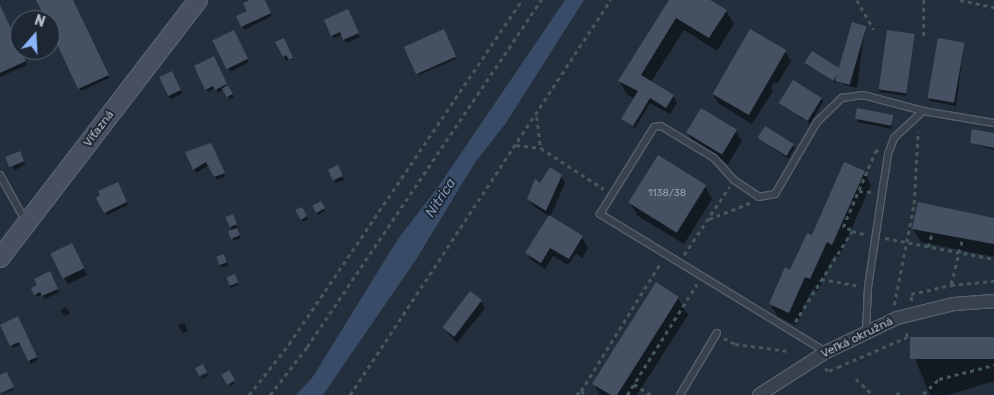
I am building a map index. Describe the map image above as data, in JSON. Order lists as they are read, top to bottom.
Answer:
{
  "streets": {
    "main road": ["Víťazná"],
    "street": ["Veľká okružná"]
  },
  "water": ["Nitrica"],
  "house_numbers": ["1138/38"],
  "north": "top"
}
